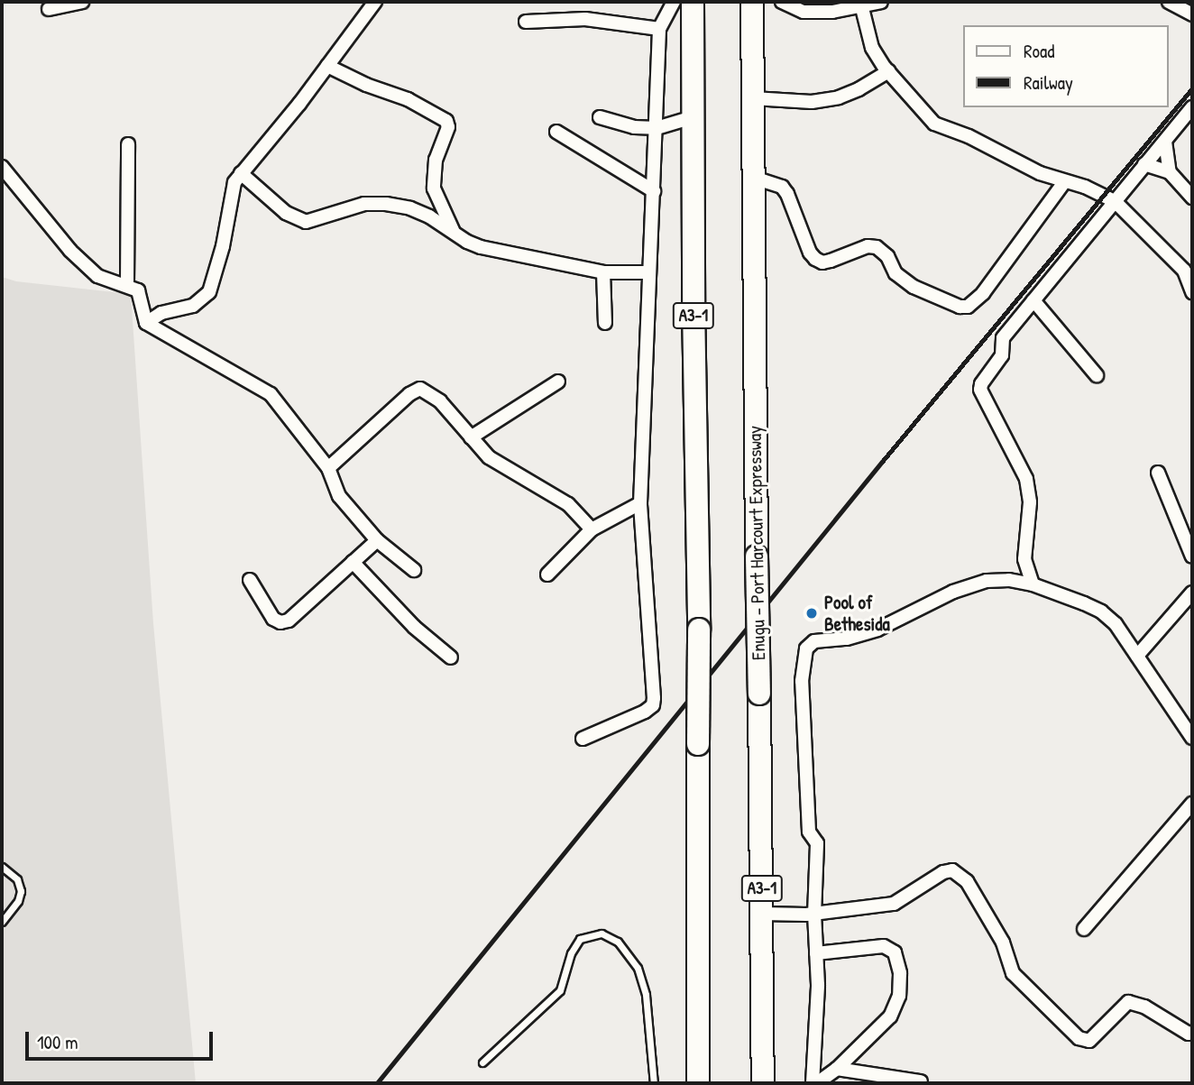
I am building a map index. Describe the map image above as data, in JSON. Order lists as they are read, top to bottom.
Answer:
{
  "streets": {
    "highway": ["A3-1", "Enugu - Port Harcourt Expressway"]
  },
  "places": ["Pool of Bethesida"],
  "legend": ["Road", "Railway"],
  "scale_bar": "100 m"
}
